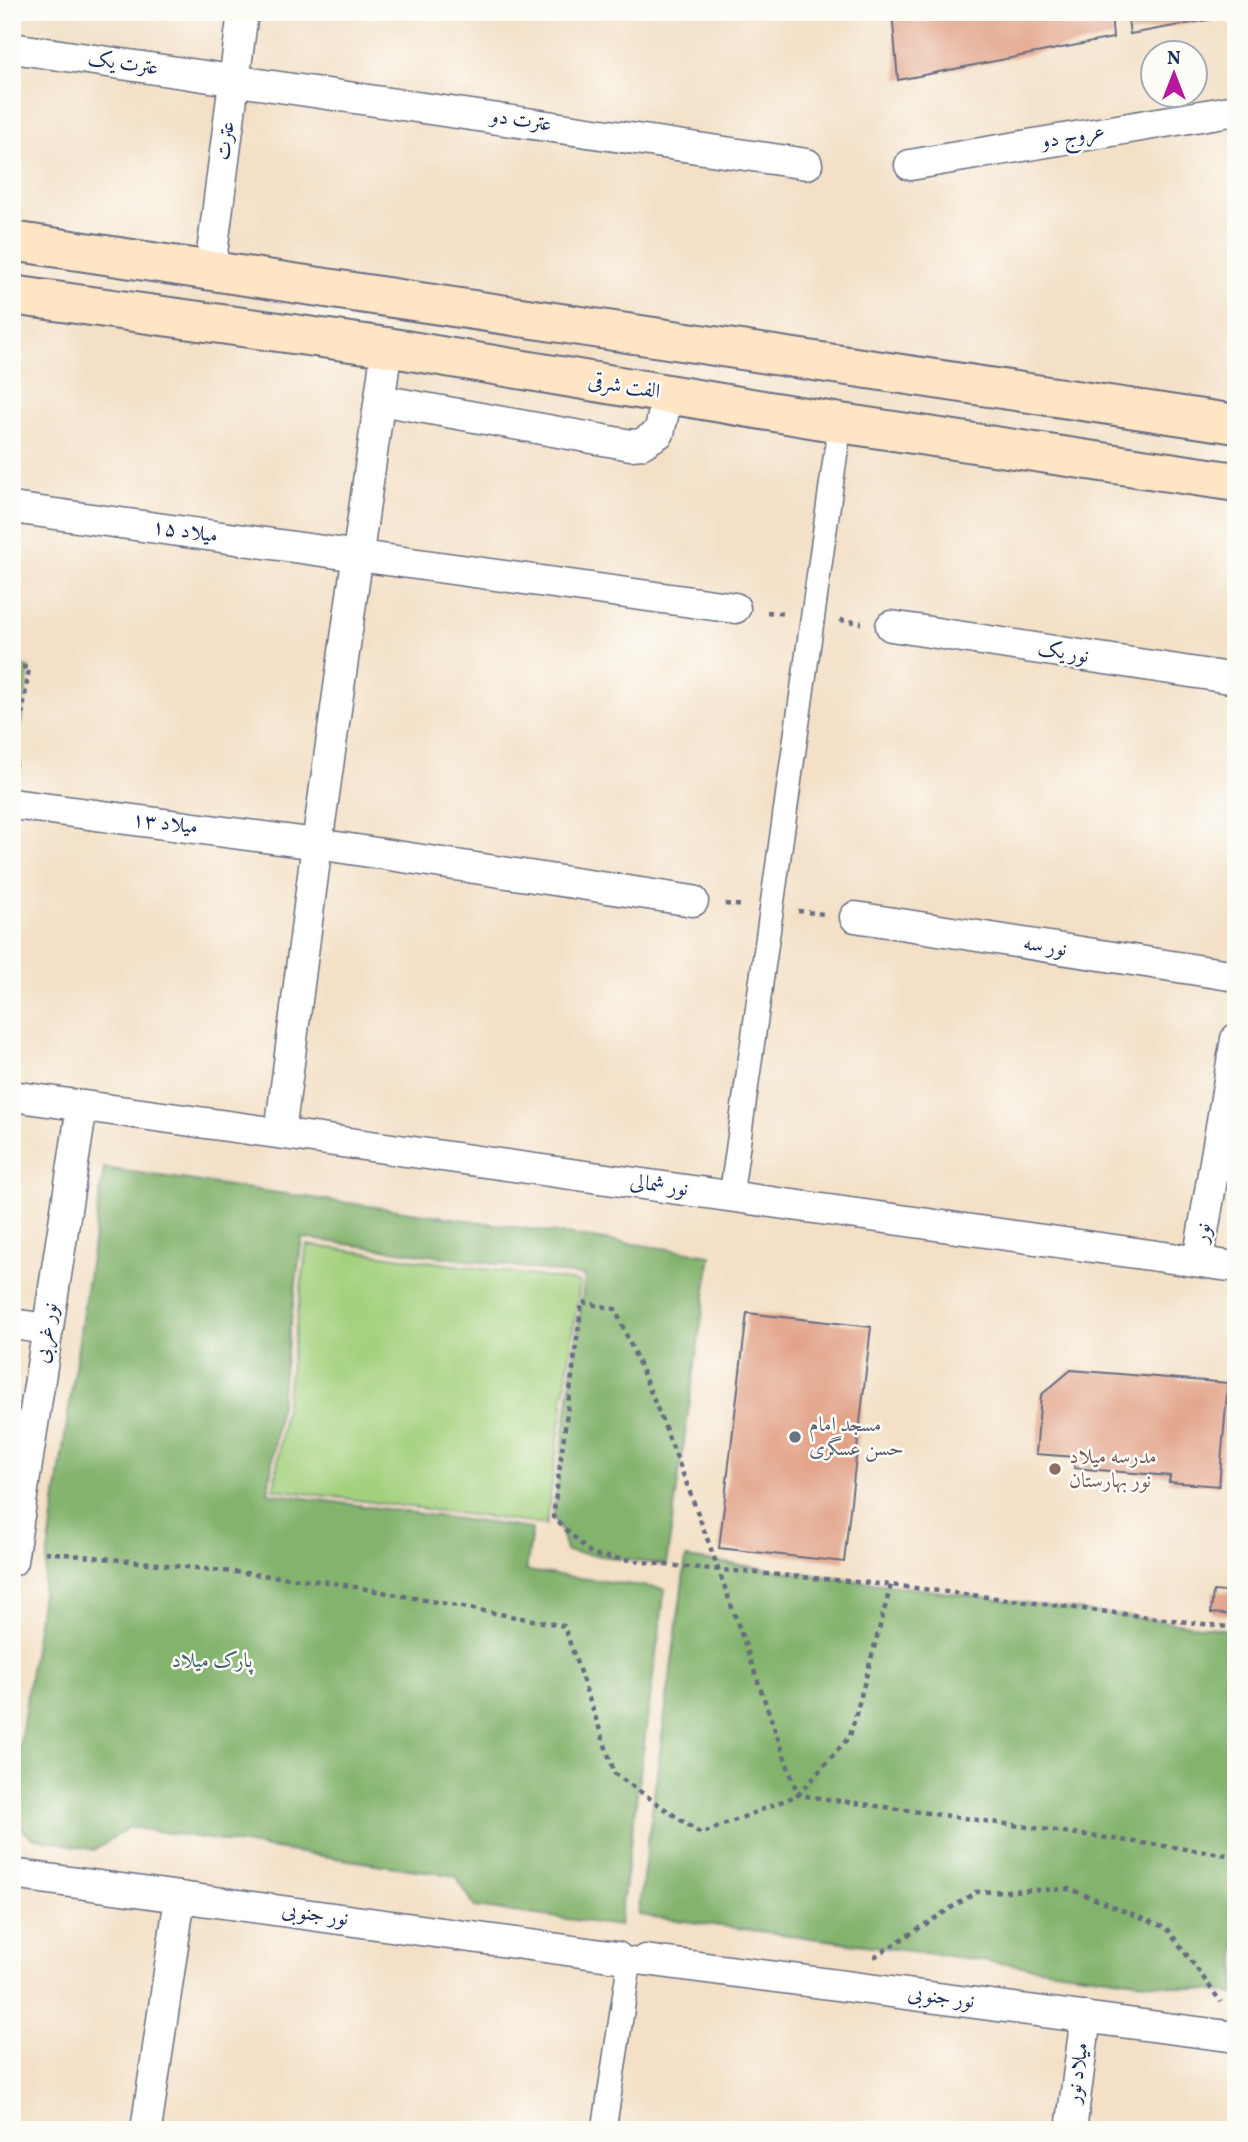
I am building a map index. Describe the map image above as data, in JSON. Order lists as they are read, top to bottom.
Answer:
{
  "streets": {
    "main road": ["الفت شرقی"],
    "street": [
      "عترت یک",
      "عترت دو",
      "عروج دو",
      "عترت",
      "میلاد ۱۵",
      "نور یک",
      "میلاد ۱۳",
      "نور سه",
      "نور شمالی",
      "نور",
      "نور غربی",
      "نور جنوبی",
      "میلاد نور"
    ]
  },
  "crossings": [
    ["عترت یک", "عترت دو"],
    ["عترت یک", "عترت"],
    ["عترت دو", "عترت"],
    ["نور شمالی", "نور"],
    ["نور شمالی", "نور غربی"],
    ["نور جنوبی", "میلاد نور"]
  ],
  "parks": ["پارک میلاد"],
  "places": ["مسجد امام حسن عسگری", "مدرسه میلاد نور بهارستان"],
  "north": "top"
}
